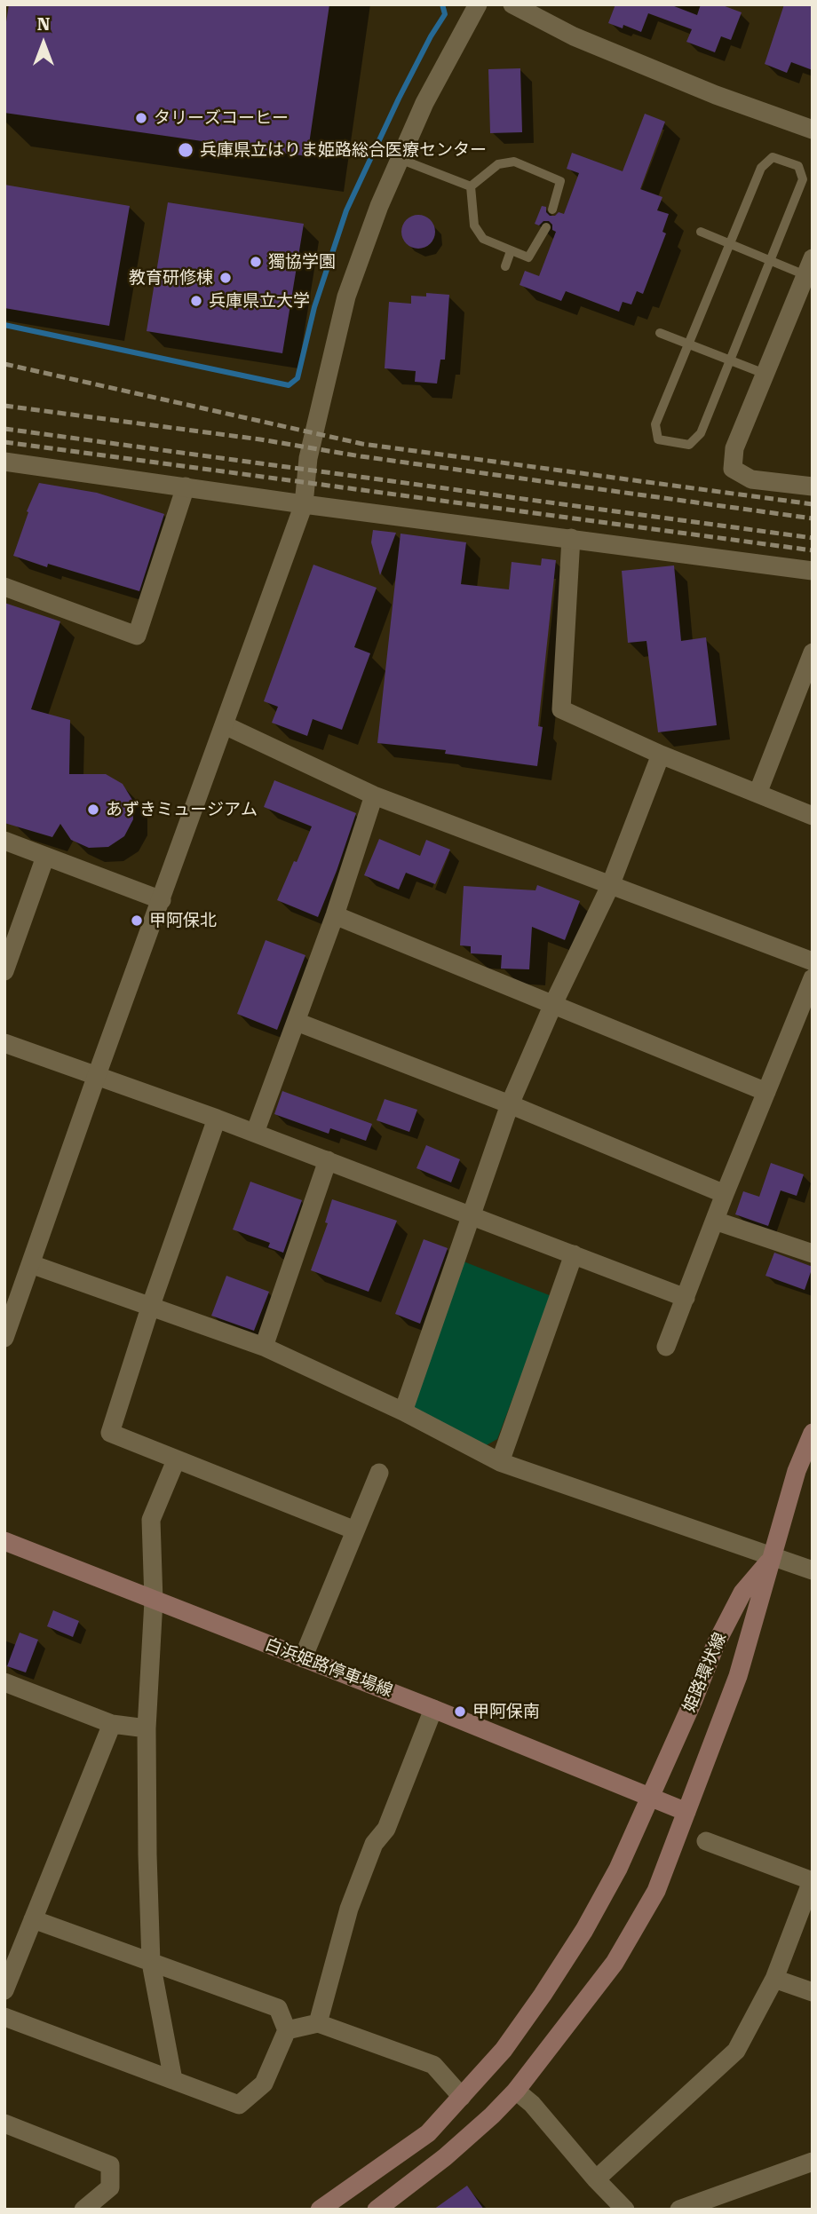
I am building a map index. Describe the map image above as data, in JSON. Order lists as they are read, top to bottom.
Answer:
{
  "streets": {
    "main road": ["白浜姫路停車場線", "姫路環状線"]
  },
  "crossings": [
    ["白浜姫路停車場線", "姫路環状線"]
  ],
  "places": [
    "タリーズコーヒー",
    "兵庫県立はりま姫路総合医療センター",
    "獨協学園",
    "教育研修棟",
    "兵庫県立大学",
    "あずきミュージアム",
    "甲阿保北",
    "甲阿保南"
  ],
  "north": "top"
}
